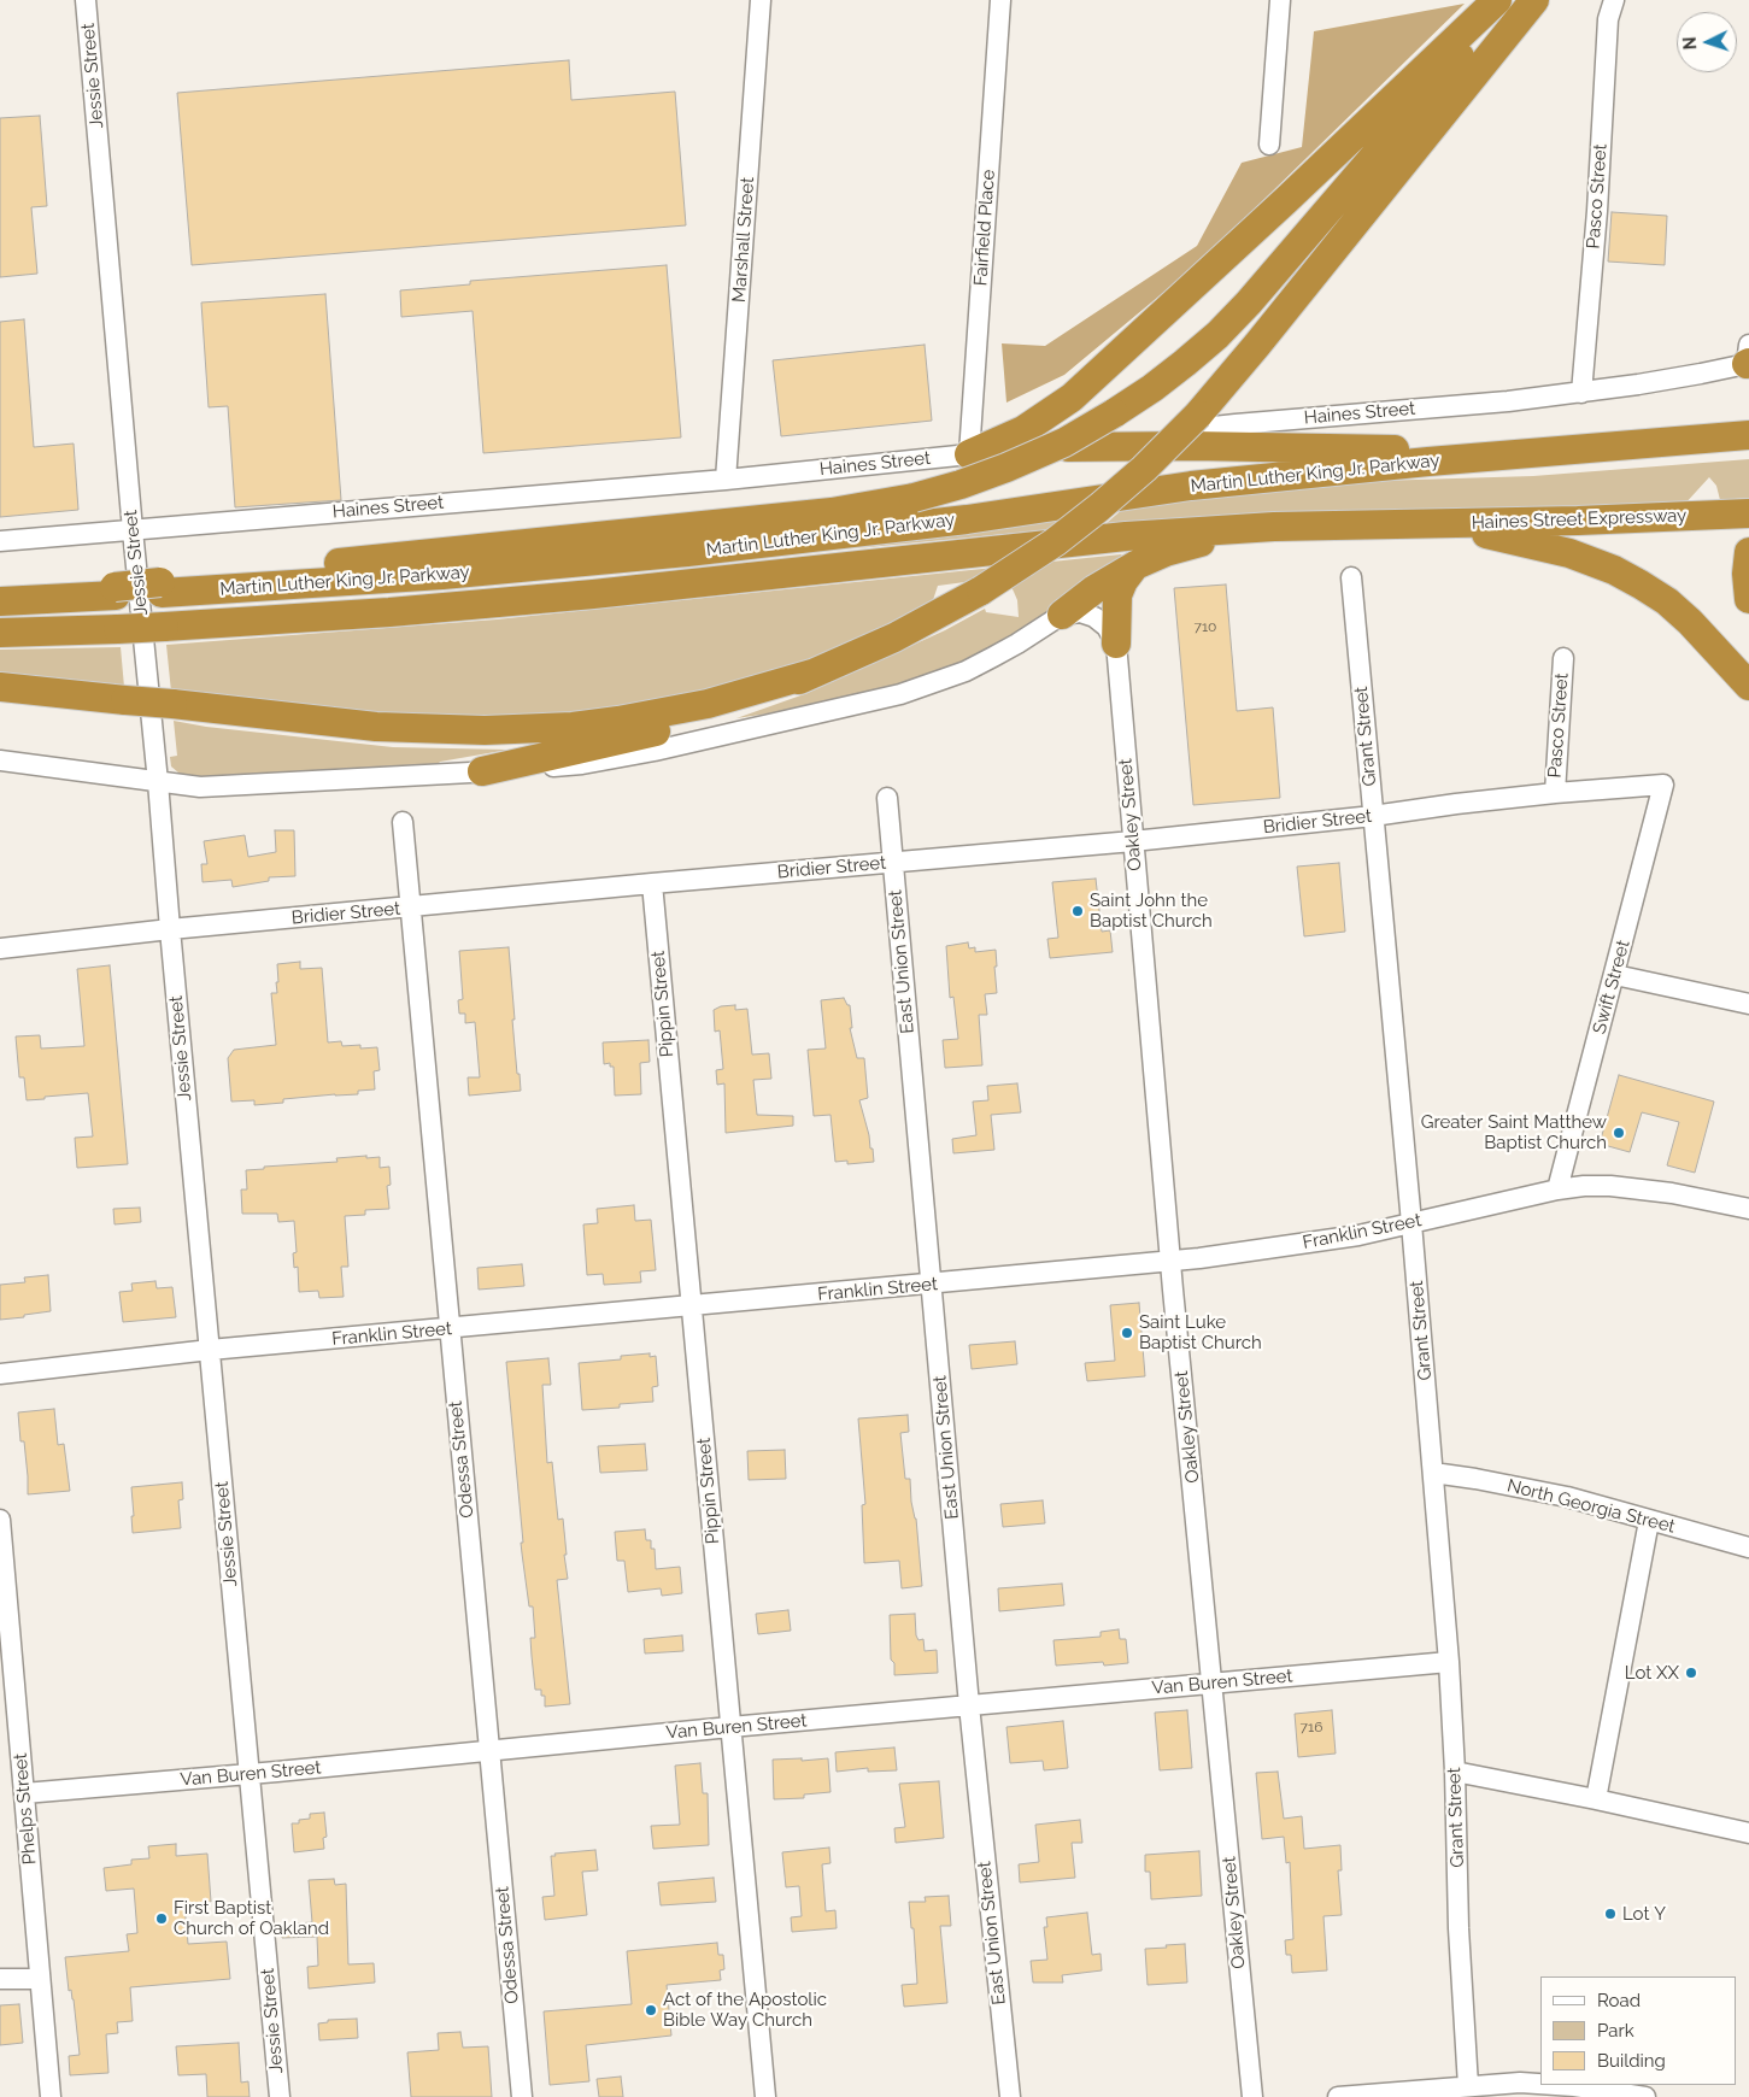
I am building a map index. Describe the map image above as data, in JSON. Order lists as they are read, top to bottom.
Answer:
{
  "streets": {
    "highway": ["Martin Luther King Jr. Parkway", "Haines Street Expressway"],
    "street": [
      "Jessie Street",
      "Pasco Street",
      "Fairfield Place",
      "Marshall Street",
      "Haines Street",
      "Grant Street",
      "Oakley Street",
      "Bridier Street",
      "East Union Street",
      "Swift Street",
      "Pippin Street",
      "Franklin Street",
      "Odessa Street",
      "North Georgia Street",
      "Van Buren Street",
      "Phelps Street"
    ]
  },
  "crossings": [
    ["Jessie Street", "Haines Street"],
    ["Jessie Street", "Bridier Street"],
    ["Jessie Street", "Franklin Street"],
    ["Jessie Street", "Van Buren Street"],
    ["Pasco Street", "Haines Street"],
    ["Pasco Street", "Bridier Street"],
    ["Fairfield Place", "Haines Street"],
    ["Marshall Street", "Haines Street"],
    ["Martin Luther King Jr. Parkway", "Haines Street Expressway"],
    ["Grant Street", "Bridier Street"],
    ["Grant Street", "Franklin Street"],
    ["Grant Street", "North Georgia Street"],
    ["Grant Street", "Van Buren Street"],
    ["Oakley Street", "Bridier Street"],
    ["Oakley Street", "Franklin Street"],
    ["Oakley Street", "Van Buren Street"],
    ["Bridier Street", "East Union Street"],
    ["Bridier Street", "Swift Street"],
    ["Bridier Street", "Pippin Street"],
    ["Bridier Street", "Odessa Street"],
    ["East Union Street", "Franklin Street"],
    ["East Union Street", "Van Buren Street"],
    ["Swift Street", "Franklin Street"],
    ["Pippin Street", "Franklin Street"],
    ["Pippin Street", "Van Buren Street"],
    ["Franklin Street", "Odessa Street"],
    ["Odessa Street", "Van Buren Street"],
    ["Van Buren Street", "Phelps Street"]
  ],
  "places": [
    "Saint John the Baptist Church",
    "Greater Saint Matthew Baptist Church",
    "Saint Luke Baptist Church",
    "Lot XX",
    "Lot Y",
    "First Baptist Church of Oakland",
    "Act of the Apostolic Bible Way Church"
  ],
  "house_numbers": ["710", "716"],
  "legend": ["Road", "Park", "Building"],
  "north": "left"
}
